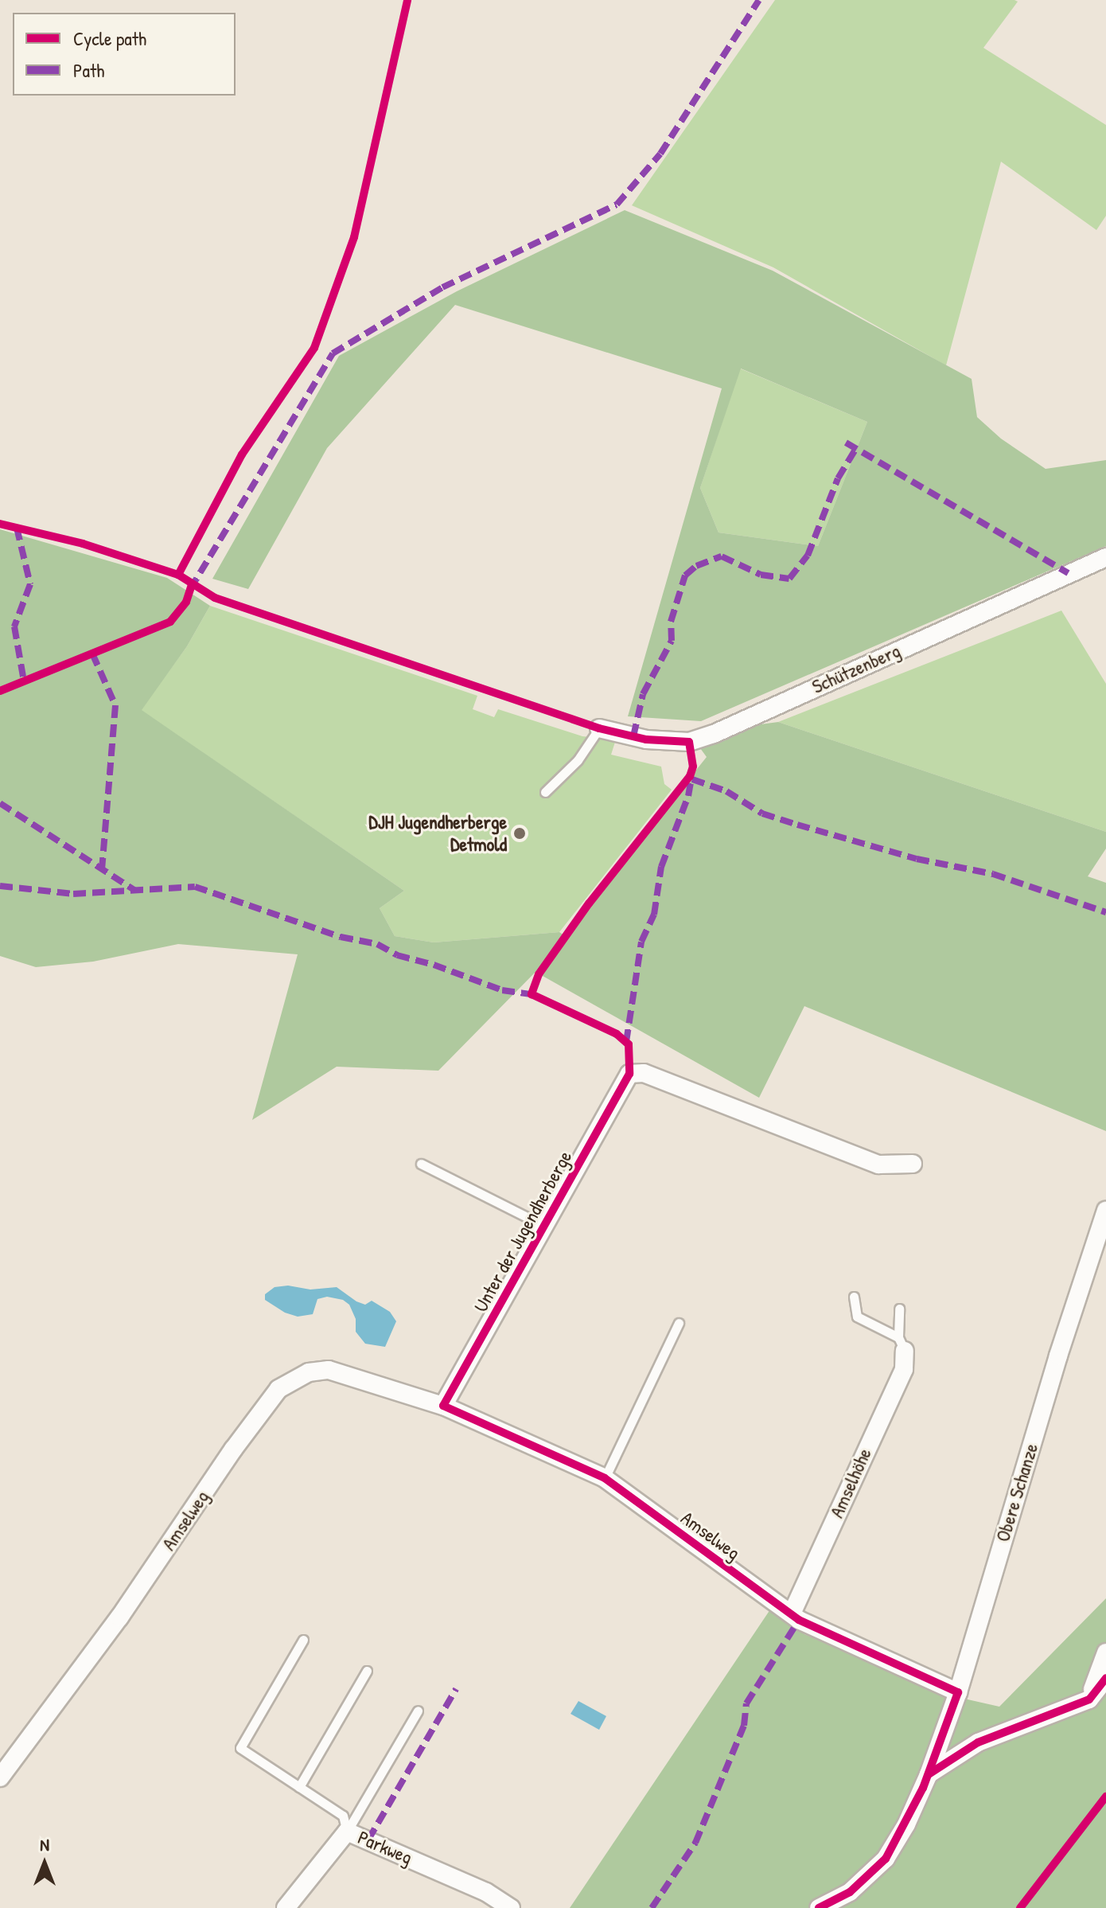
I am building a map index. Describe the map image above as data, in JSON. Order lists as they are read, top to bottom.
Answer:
{
  "streets": {
    "street": [
      "Schützenberg",
      "Unter der Jugendherberge",
      "Amselhöhe",
      "Obere Schanze",
      "Amselweg",
      "Parkweg"
    ]
  },
  "crossings": [
    ["Unter der Jugendherberge", "Amselweg"],
    ["Amselhöhe", "Amselweg"],
    ["Obere Schanze", "Amselweg"]
  ],
  "places": ["DJH Jugendherberge Detmold"],
  "legend": ["Cycle path", "Path"],
  "north": "top"
}
